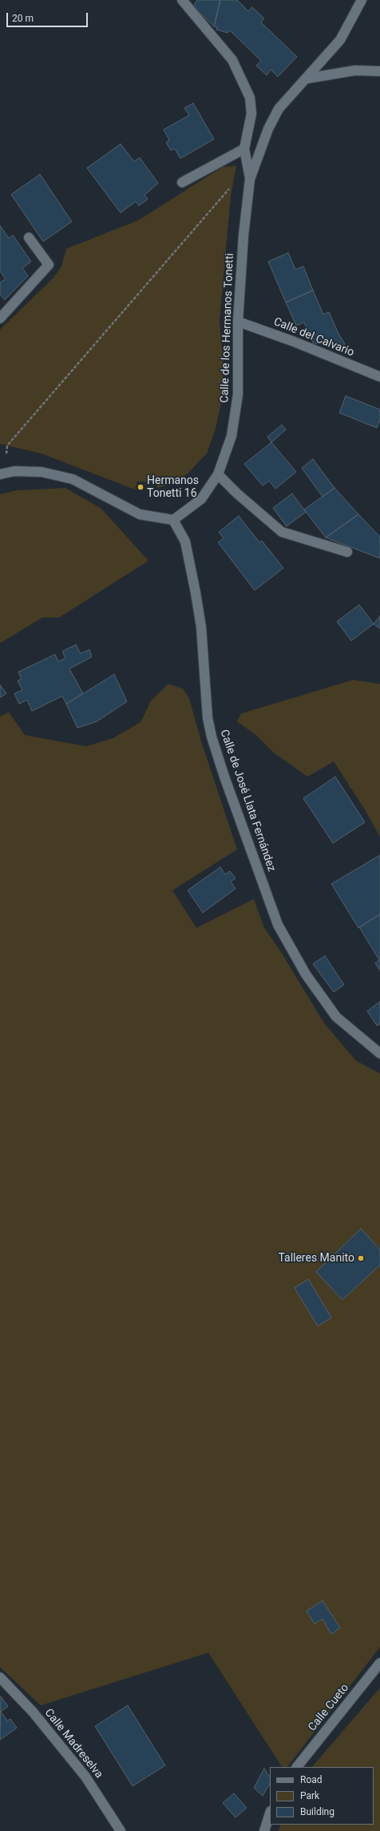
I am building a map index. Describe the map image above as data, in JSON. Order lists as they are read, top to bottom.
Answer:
{
  "streets": {
    "street": [
      "Calle de los Hermanos Tonetti",
      "Calle del Calvario",
      "Calle de José Llata Fernández",
      "Calle Cueto",
      "Calle Madreselva"
    ]
  },
  "crossings": [
    ["Calle de los Hermanos Tonetti", "Calle del Calvario"],
    ["Calle de los Hermanos Tonetti", "Calle de José Llata Fernández"]
  ],
  "places": ["Hermanos Tonetti 16", "Talleres Manito"],
  "legend": ["Road", "Park", "Building"],
  "scale_bar": "20 m"
}
